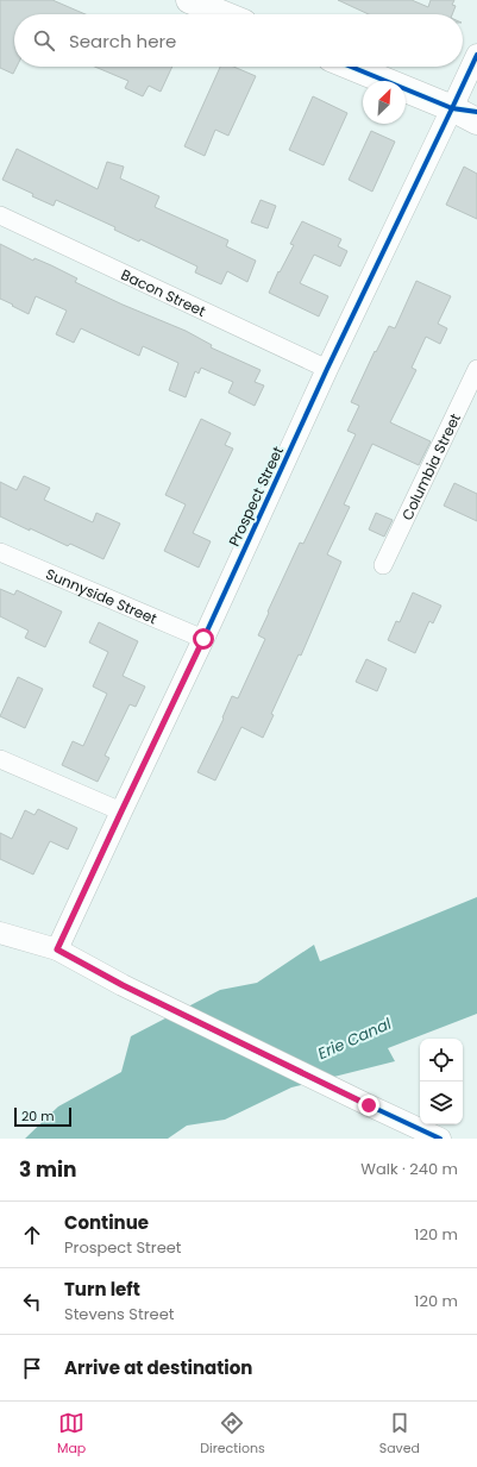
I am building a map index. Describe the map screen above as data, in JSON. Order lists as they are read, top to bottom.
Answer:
{
  "streets": {
    "street": [
      "Bacon Street",
      "Columbia Street",
      "Prospect Street",
      "Sunnyside Street"
    ]
  },
  "crossings": [
    ["Bacon Street", "Prospect Street"],
    ["Prospect Street", "Sunnyside Street"]
  ],
  "water": ["Erie Canal"],
  "scale_bar": "20 m",
  "north": "top right",
  "page": {
    "search": "Search here",
    "scale": "20 m",
    "heading": ["3 min", "Walk · 240 m"],
    "list": [
      ["Continue", "Prospect Street", "120 m"],
      ["Turn left", "Stevens Street", "120 m"],
      "Arrive at destination"
    ],
    "nav": ["Map", "Directions", "Saved"]
  }
}
